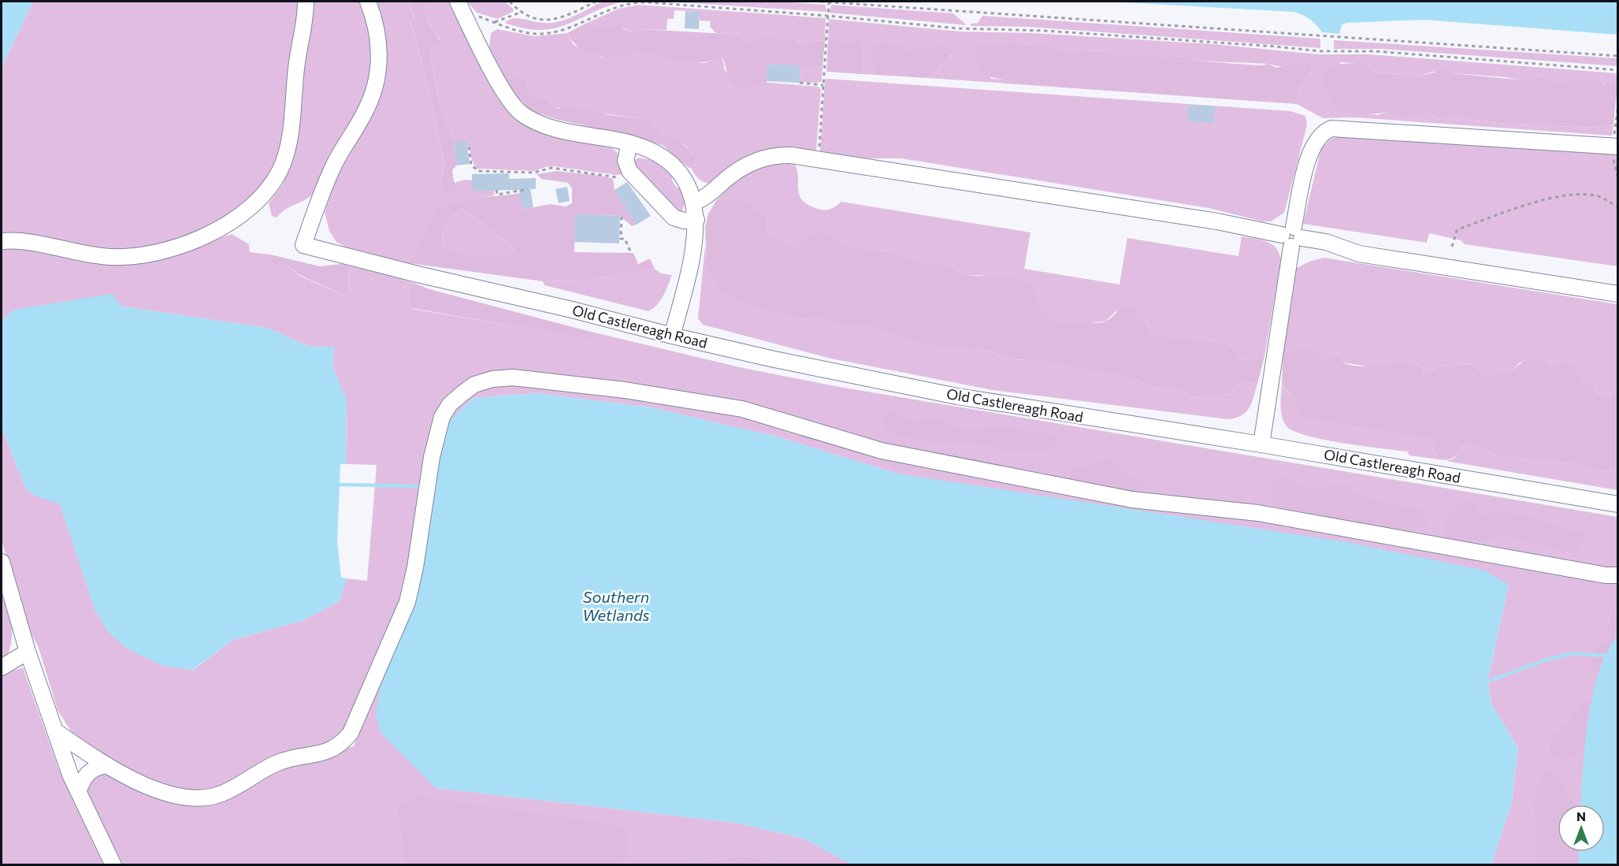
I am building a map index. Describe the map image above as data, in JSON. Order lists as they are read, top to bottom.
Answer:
{
  "streets": {
    "street": ["Old Castlereagh Road"]
  },
  "water": ["Southern Wetlands"],
  "north": "top"
}
